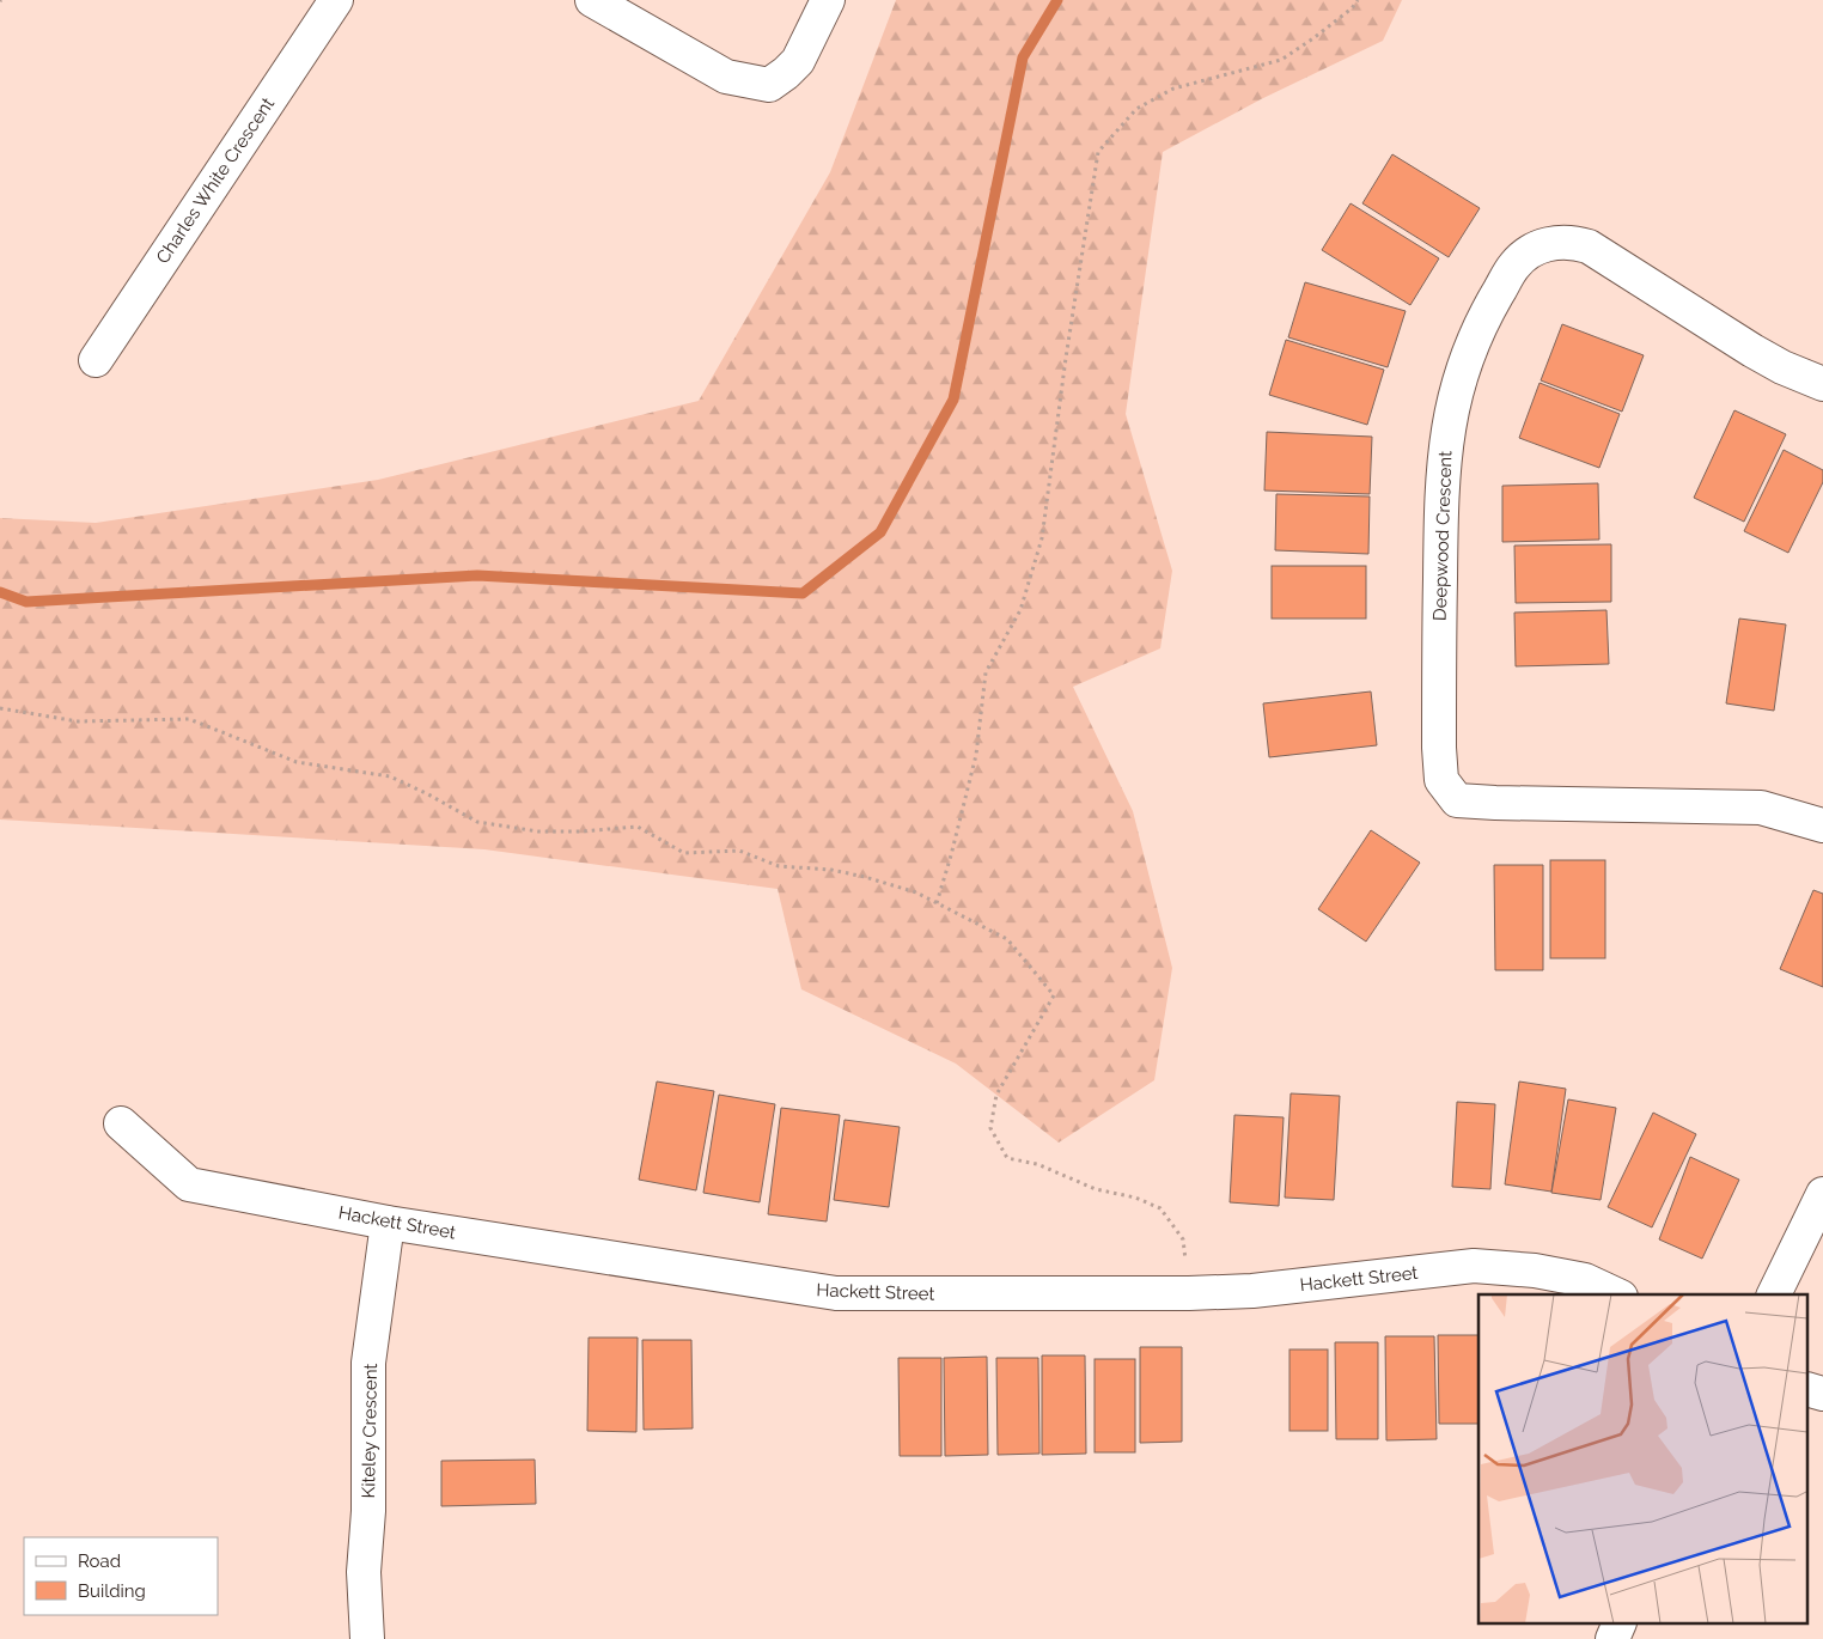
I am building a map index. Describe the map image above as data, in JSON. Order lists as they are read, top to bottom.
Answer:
{
  "streets": {
    "street": [
      "Charles White Crescent",
      "Deepwood Crescent",
      "Hackett Street",
      "Kiteley Crescent"
    ]
  },
  "crossings": [
    ["Hackett Street", "Kiteley Crescent"]
  ],
  "legend": ["Road", "Building"]
}
